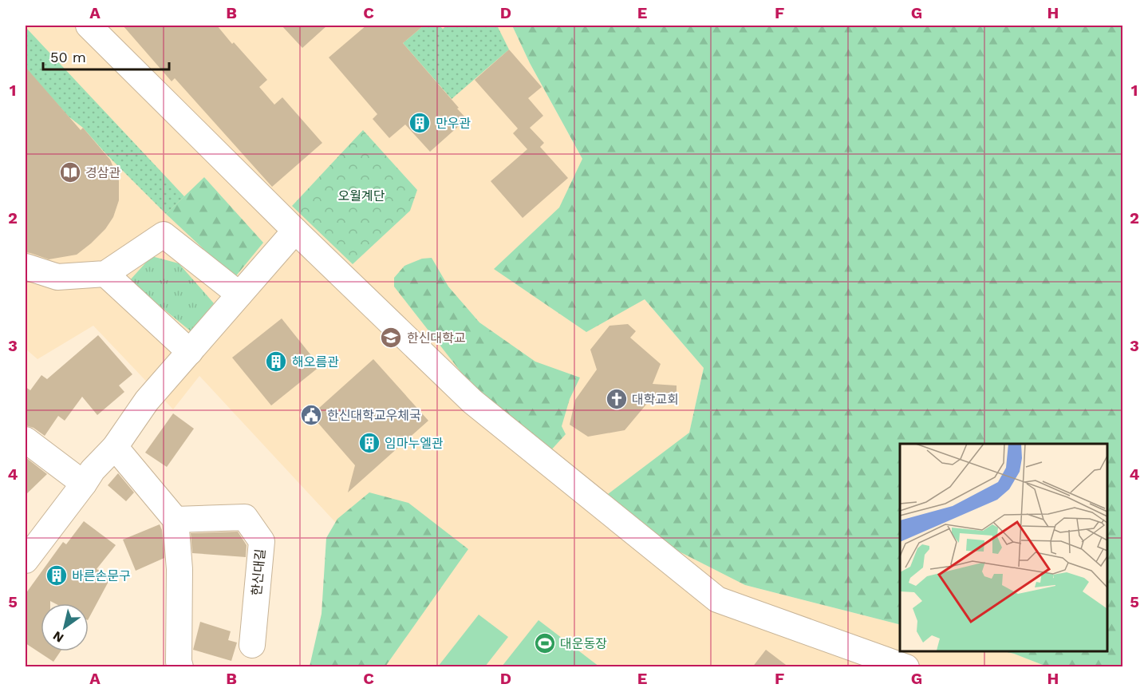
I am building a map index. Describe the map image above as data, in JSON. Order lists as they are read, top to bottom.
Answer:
{
  "streets": {
    "street": ["한신대길"]
  },
  "parks": ["오월계단"],
  "places": {
    "building": [
      "만우관",
      "해오름관",
      "임마누엘관",
      "바른손문구"
    ],
    "library": ["경삼관"],
    "school or university": ["한신대학교"],
    "church": ["대학교회"],
    "public building": ["한신대학교우체국"],
    "sports": ["대운동장"]
  },
  "scale_bar": "50 m",
  "north": "bottom left",
  "grid": {
    "columns": [
      "A",
      "B",
      "C",
      "D",
      "E",
      "F",
      "G",
      "H"
    ],
    "rows": [
      "1",
      "2",
      "3",
      "4",
      "5"
    ]
  }
}
